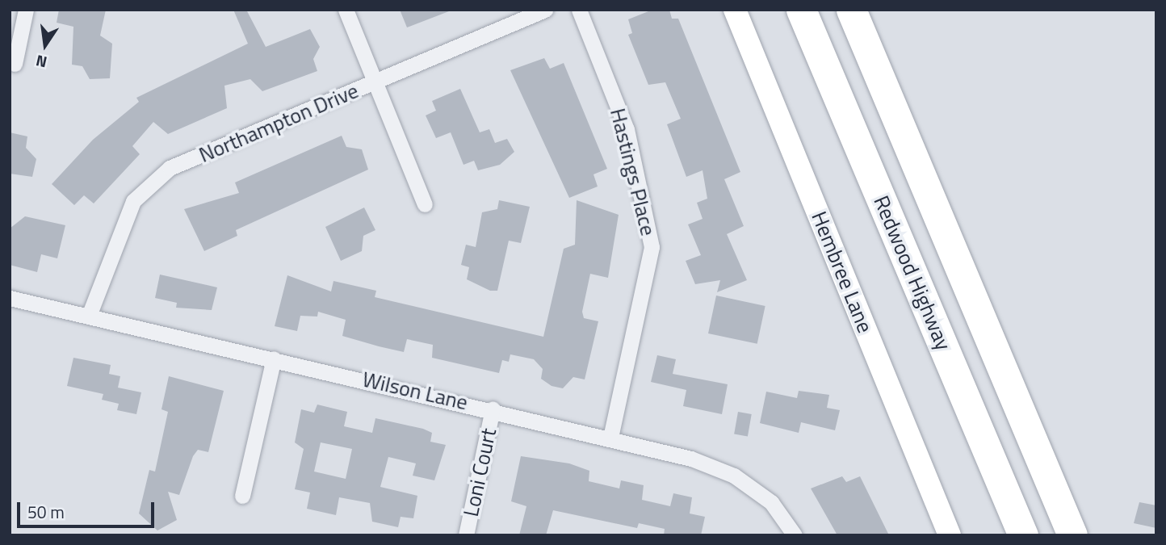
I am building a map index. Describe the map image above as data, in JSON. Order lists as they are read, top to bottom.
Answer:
{
  "streets": {
    "highway": ["Redwood Highway"],
    "street": [
      "Northampton Drive",
      "Hastings Place",
      "Hembree Lane",
      "Wilson Lane",
      "Loni Court"
    ]
  },
  "crossings": [
    ["Northampton Drive", "Wilson Lane"],
    ["Hastings Place", "Wilson Lane"],
    ["Wilson Lane", "Loni Court"]
  ],
  "scale_bar": "50 m",
  "north": "bottom"
}
